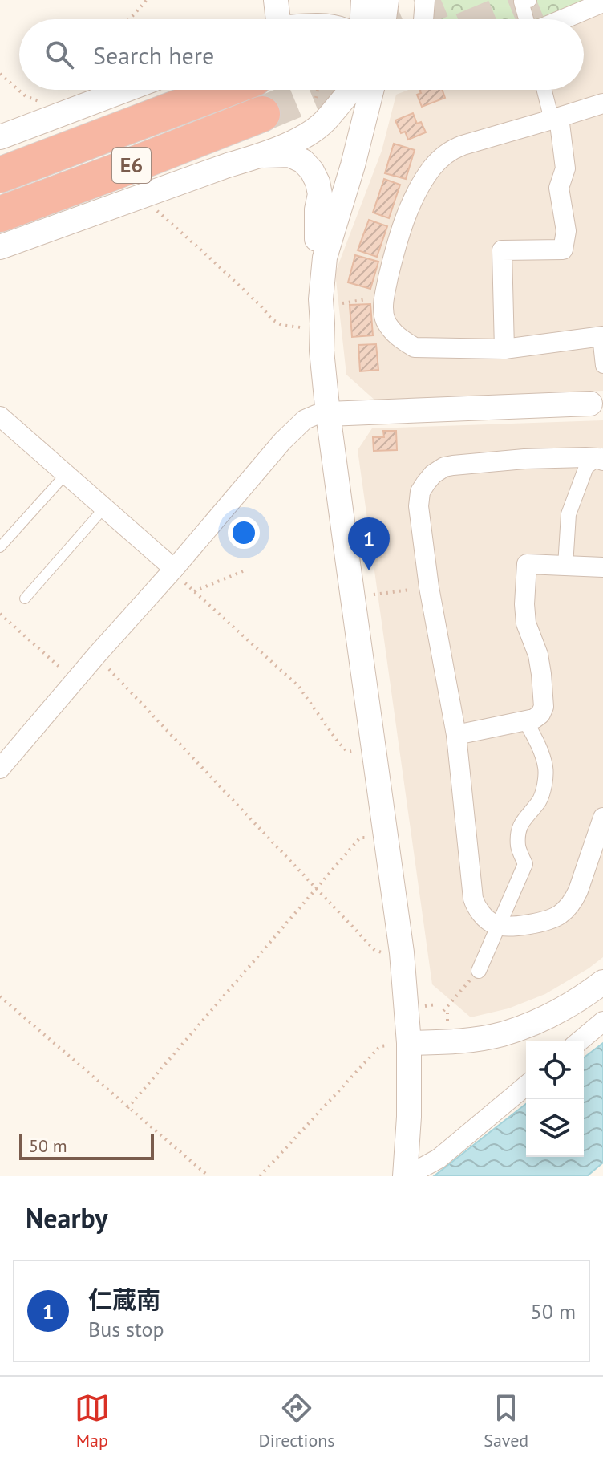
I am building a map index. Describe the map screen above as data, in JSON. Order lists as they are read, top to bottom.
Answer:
{
  "streets": {
    "highway": ["E6"]
  },
  "scale_bar": "50 m",
  "page": {
    "search": "Search here",
    "pins": "1",
    "scale": "50 m",
    "heading": "Nearby",
    "list": [
      {
        "mark": "1",
        "name": "仁蔵南",
        "note": "Bus stop",
        "value": "50 m"
      }
    ],
    "nav": ["Map", "Directions", "Saved"]
  }
}
